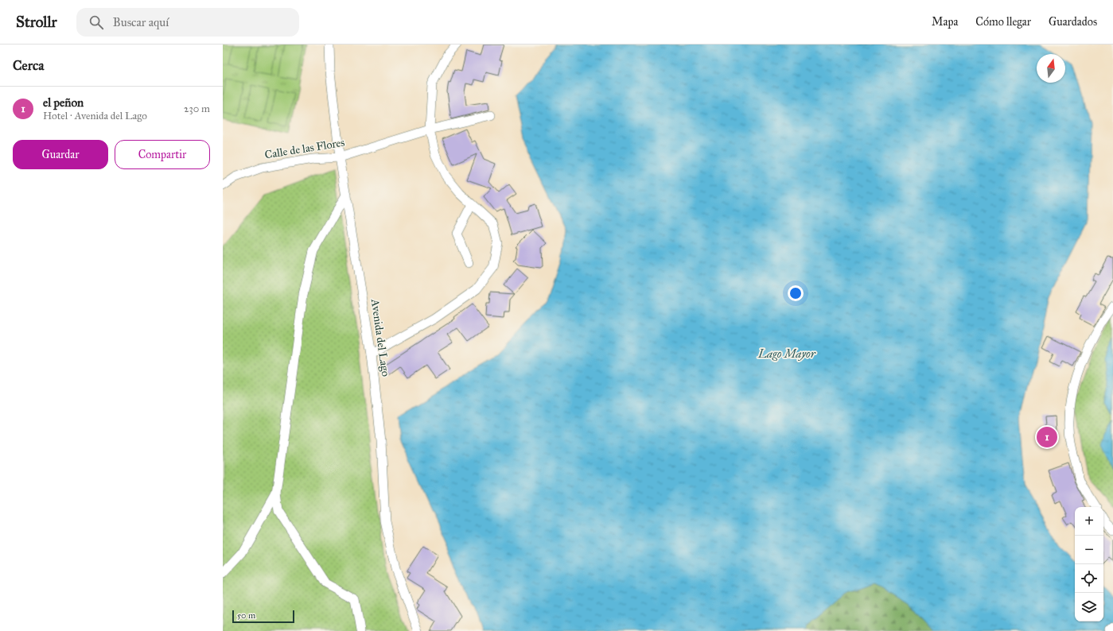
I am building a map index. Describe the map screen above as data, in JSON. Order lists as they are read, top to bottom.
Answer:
{
  "streets": {
    "street": ["Calle de las Flores", "Avenida del Lago"]
  },
  "crossings": [
    ["Calle de las Flores", "Avenida del Lago"]
  ],
  "water": ["Lago Mayor"],
  "scale_bar": "50 m",
  "north": "top",
  "page": {
    "header": "Strollr",
    "search": "Buscar aquí",
    "nav": ["Mapa", "Cómo llegar", "Guardados"],
    "heading": "Cerca",
    "list": [
      {
        "mark": "1",
        "name": "el peñon",
        "note": "Hotel · Avenida del Lago",
        "value": "230 m"
      }
    ],
    "buttons": ["Guardar", "Compartir"],
    "pins": "1",
    "map_buttons": ["+", "−"],
    "scale": "50 m"
  }
}
